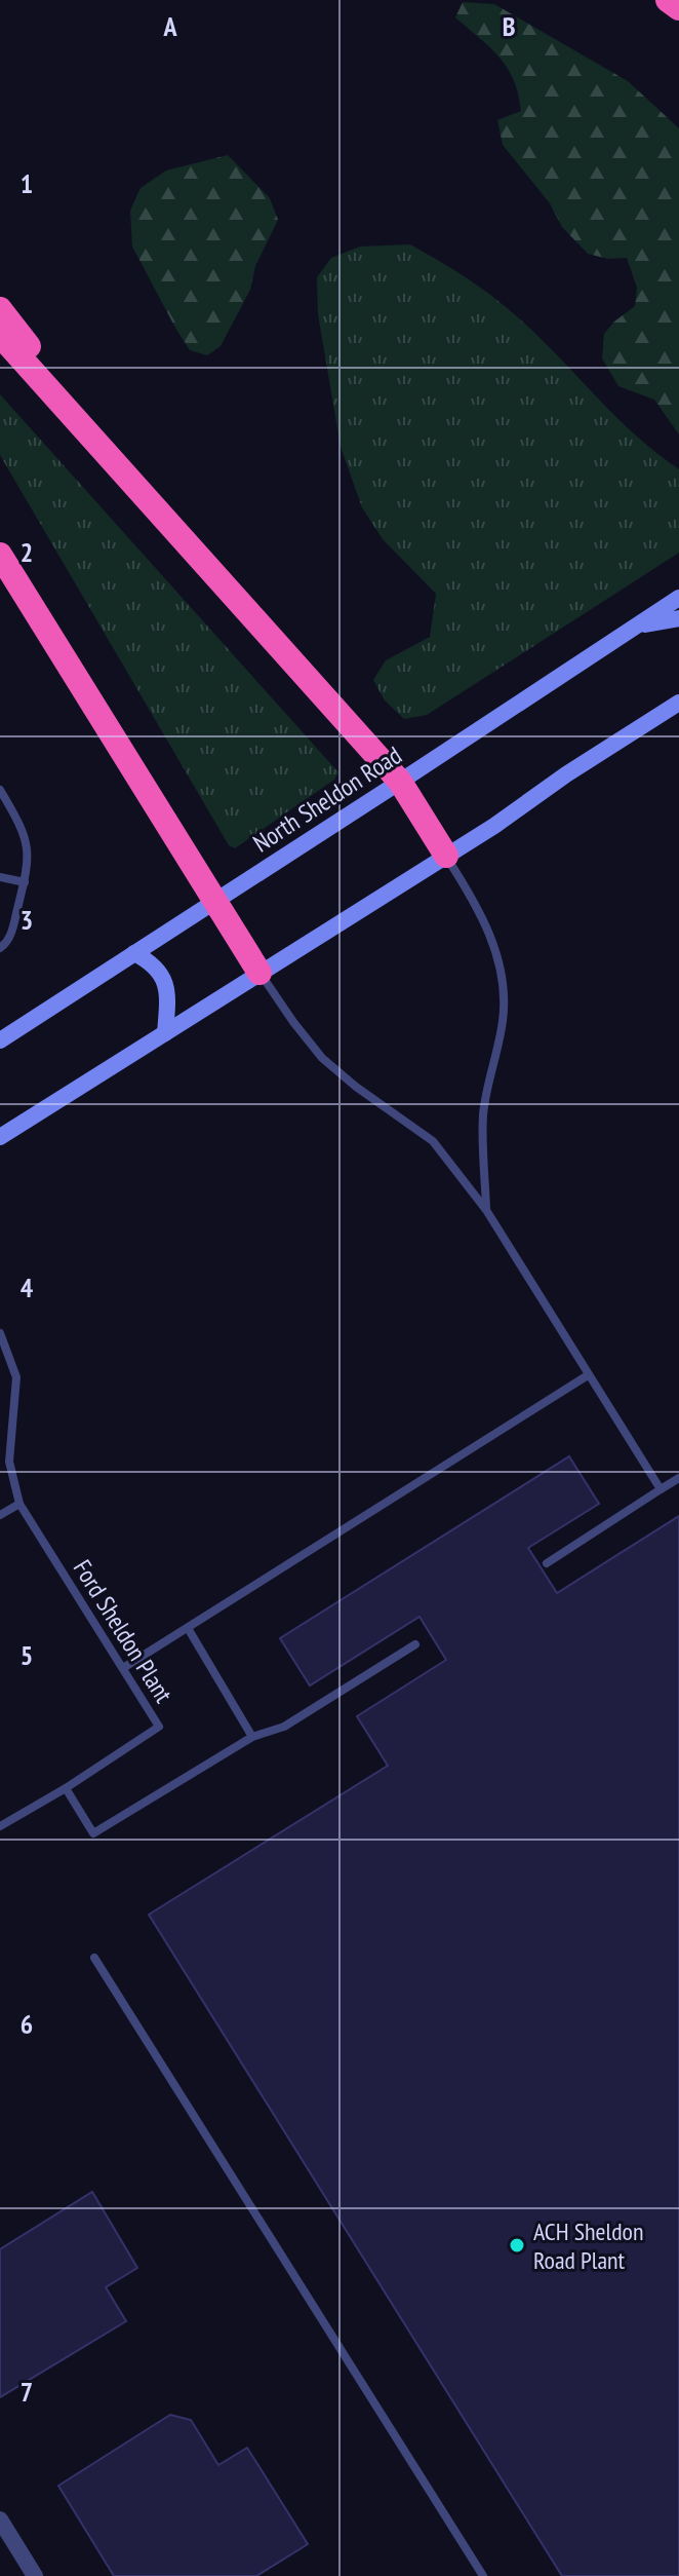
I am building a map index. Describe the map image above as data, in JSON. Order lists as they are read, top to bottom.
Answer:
{
  "streets": {
    "main road": ["North Sheldon Road"],
    "lane": ["Ford Sheldon Plant"]
  },
  "places": ["ACH Sheldon Road Plant"],
  "grid": {
    "columns": ["A", "B"],
    "rows": [
      "1",
      "2",
      "3",
      "4",
      "5",
      "6",
      "7"
    ]
  }
}
